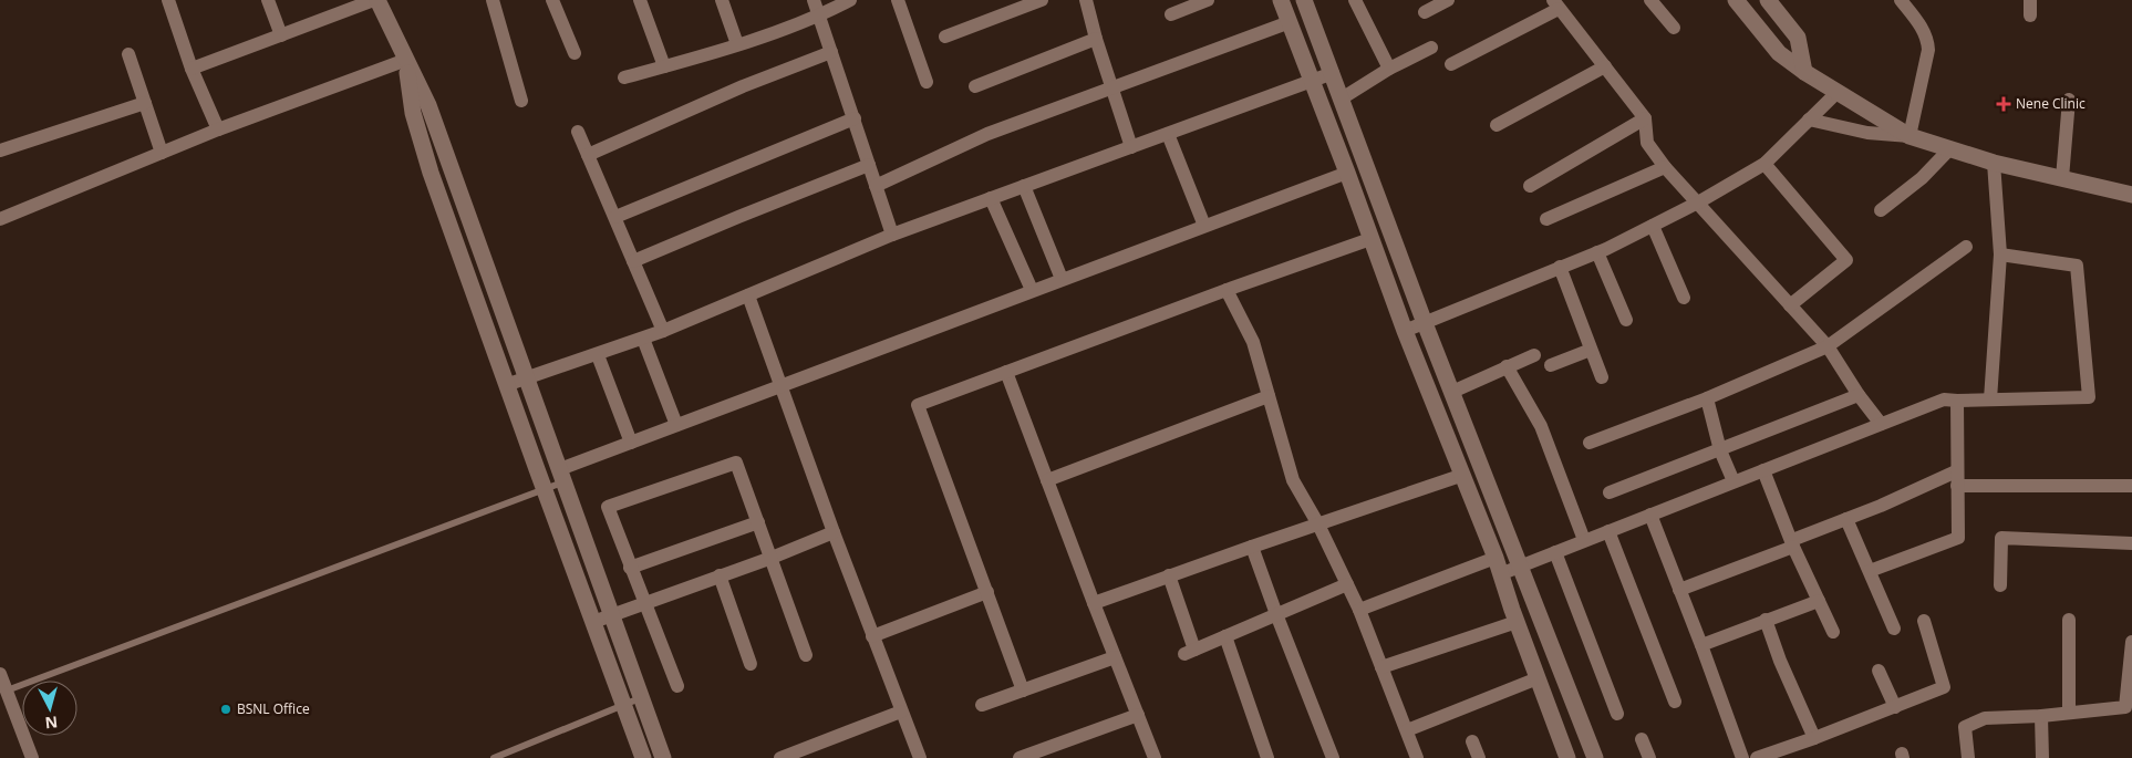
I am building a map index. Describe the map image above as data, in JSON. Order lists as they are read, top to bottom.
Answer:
{
  "places": {
    "health": ["Nene Clinic"],
    "other": ["BSNL Office"]
  },
  "north": "bottom"
}
